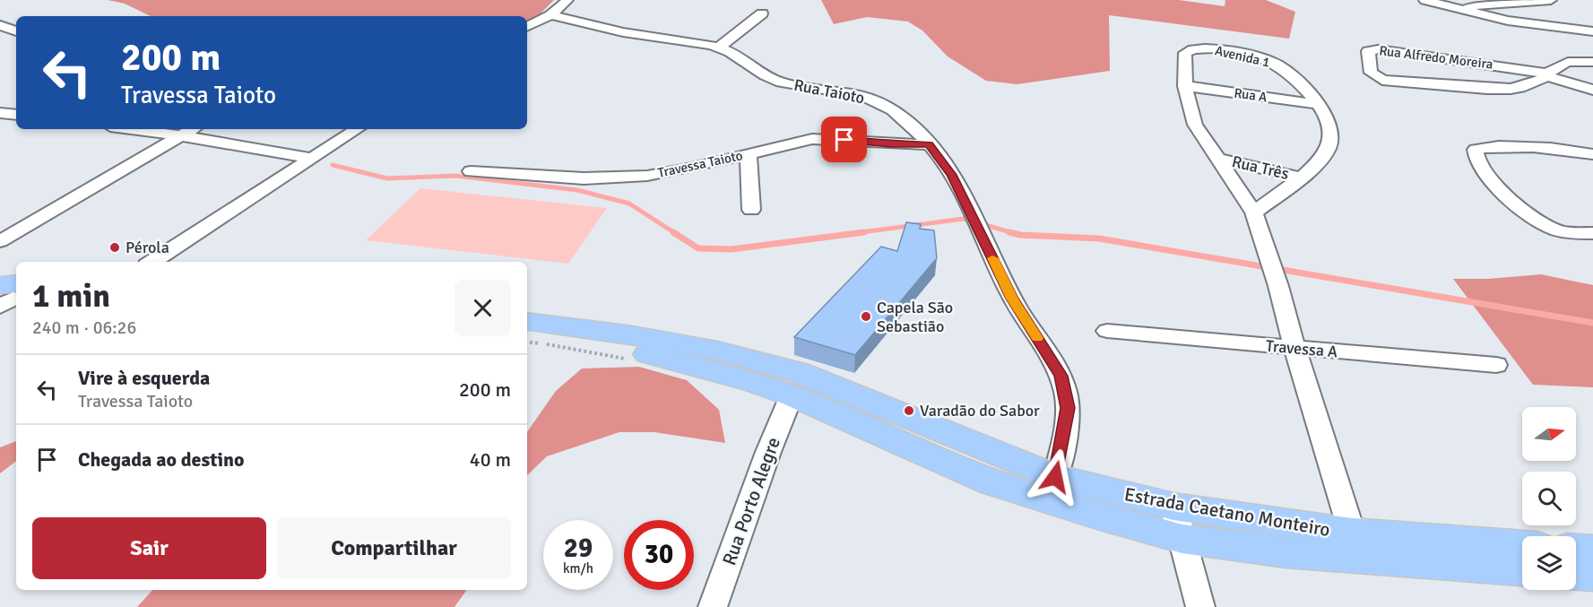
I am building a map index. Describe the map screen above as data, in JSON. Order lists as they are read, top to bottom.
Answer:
{
  "streets": {
    "main road": ["Estrada Caetano Monteiro"],
    "street": [
      "Avenida 1",
      "Rua Alfredo Moreira",
      "Rua Taioto",
      "Rua A",
      "Travessa Taioto",
      "Rua Três",
      "Travessa A",
      "Rua Porto Alegre"
    ]
  },
  "crossings": [
    ["Avenida 1", "Rua A"],
    ["Avenida 1", "Rua Três"],
    ["Avenida 1", "Travessa A"],
    ["Avenida 1", "Estrada Caetano Monteiro"],
    ["Rua Taioto", "Travessa Taioto"],
    ["Rua Taioto", "Estrada Caetano Monteiro"],
    ["Rua Porto Alegre", "Estrada Caetano Monteiro"]
  ],
  "places": ["Pérola", "Capela São Sebastião", "Varadão do Sabor"],
  "north": "right",
  "page": {
    "turn": ["200 m", "Travessa Taioto"],
    "heading": ["1 min", "240 m · 06:26"],
    "list": [
      {
        "name": "Vire à esquerda",
        "note": "Travessa Taioto",
        "value": "200 m"
      },
      {
        "name": "Chegada ao destino",
        "value": "40 m"
      }
    ],
    "buttons": ["Sair", "Compartilhar"],
    "speed": "29 km/h",
    "limit": "30"
  }
}
